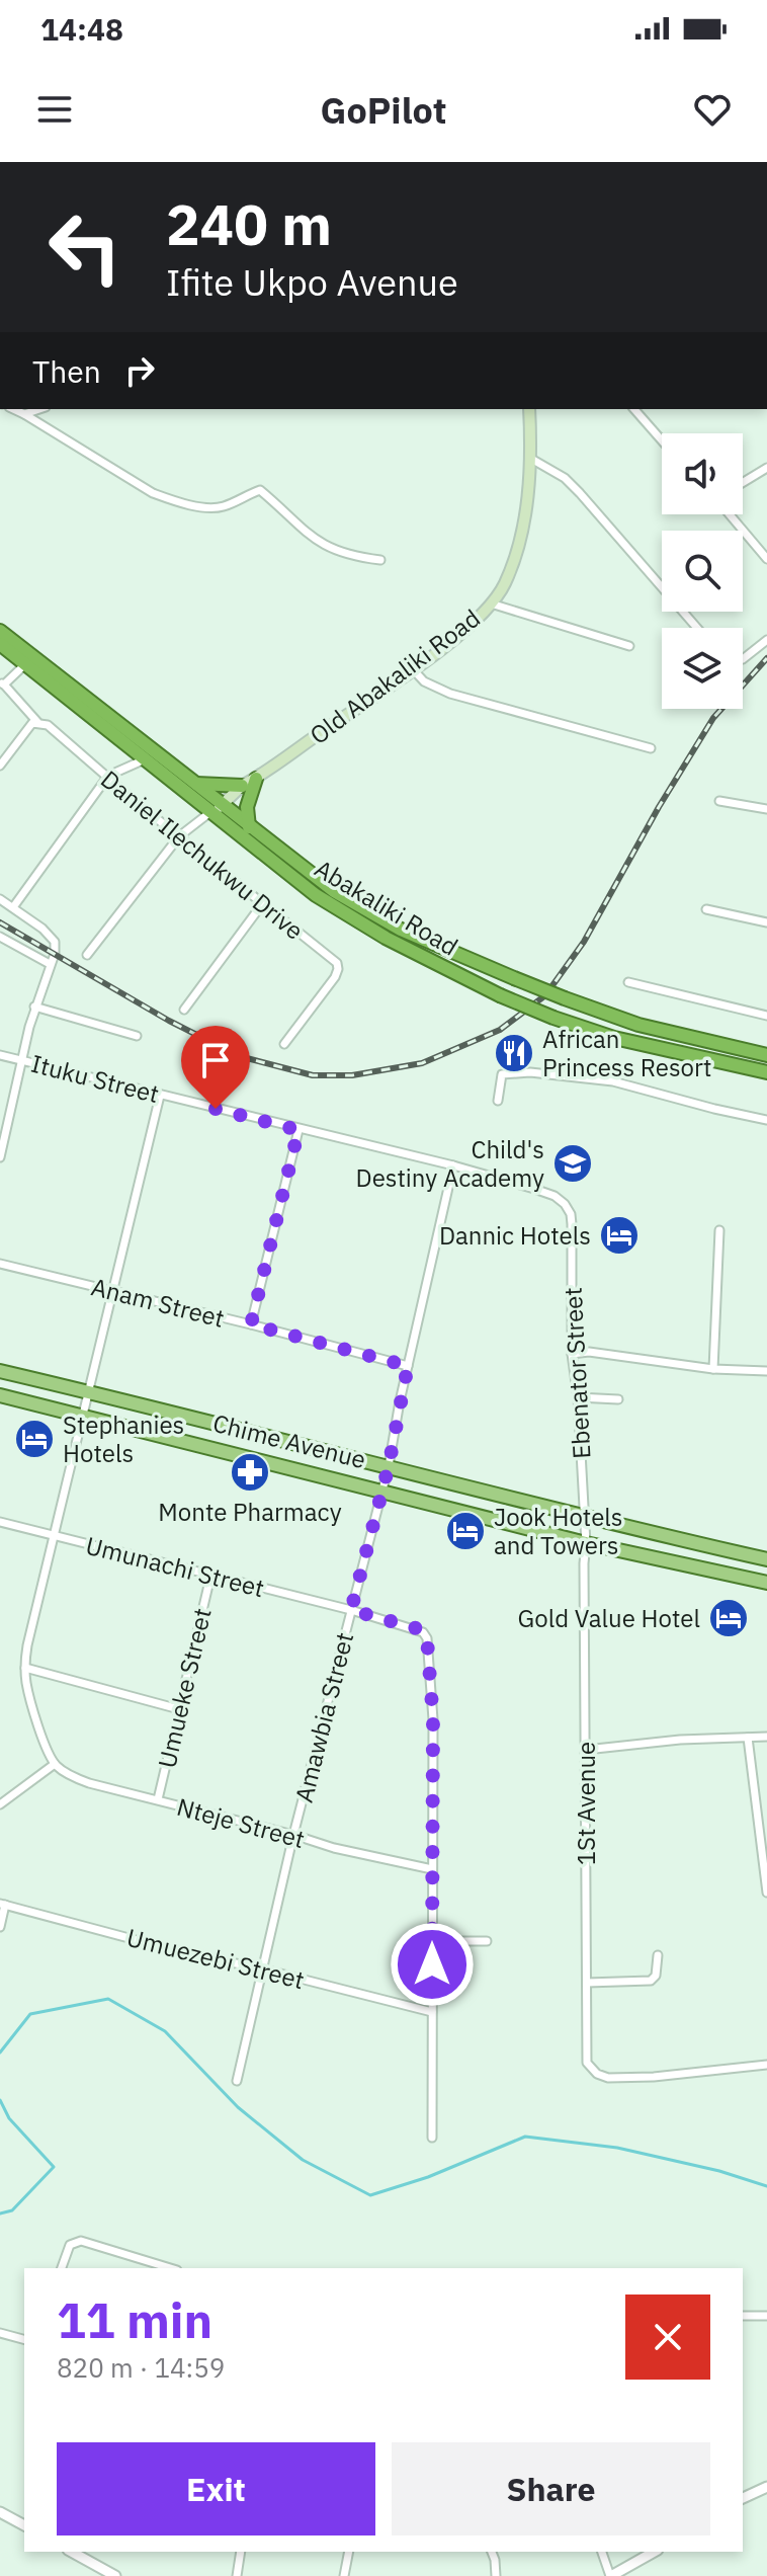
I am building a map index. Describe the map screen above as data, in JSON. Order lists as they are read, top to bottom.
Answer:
{
  "streets": {
    "highway": ["Abakaliki Road"],
    "main road": ["Old Abakaliki Road", "Chime Avenue"],
    "street": [
      "Daniel Ilechukwu Drive",
      "Ituku Street",
      "Anam Street",
      "Ebenator Street",
      "Umunachi Street",
      "Umueke Street",
      "Amawbia Street",
      "1St Avenue",
      "Nteje Street",
      "Umuezebi Street"
    ]
  },
  "crossings": [
    ["Old Abakaliki Road", "Abakaliki Road"],
    ["Ituku Street", "Ebenator Street"],
    ["Ituku Street", "Amawbia Street"],
    ["Anam Street", "Amawbia Street"],
    ["Ebenator Street", "Chime Avenue"],
    ["Ebenator Street", "1St Avenue"],
    ["Chime Avenue", "Amawbia Street"],
    ["Chime Avenue", "1St Avenue"],
    ["Umunachi Street", "Umueke Street"],
    ["Umunachi Street", "Amawbia Street"],
    ["Umunachi Street", "Nteje Street"],
    ["Umueke Street", "Nteje Street"],
    ["Amawbia Street", "Nteje Street"],
    ["Amawbia Street", "Umuezebi Street"]
  ],
  "places": {
    "restaurant": ["African Princess Resort"],
    "school or university": ["Child's Destiny Academy"],
    "hotel": [
      "Dannic Hotels",
      "Stephanies Hotels",
      "Jook Hotels and Towers",
      "Gold Value Hotel"
    ],
    "pharmacy": ["Monte Pharmacy"]
  },
  "page": {
    "status": "14:48",
    "header": "GoPilot",
    "turn": ["240 m", "Ifite Ukpo Avenue"],
    "then": "Then",
    "heading": ["11 min", "820 m · 14:59"],
    "buttons": ["Exit", "Share"]
  }
}
